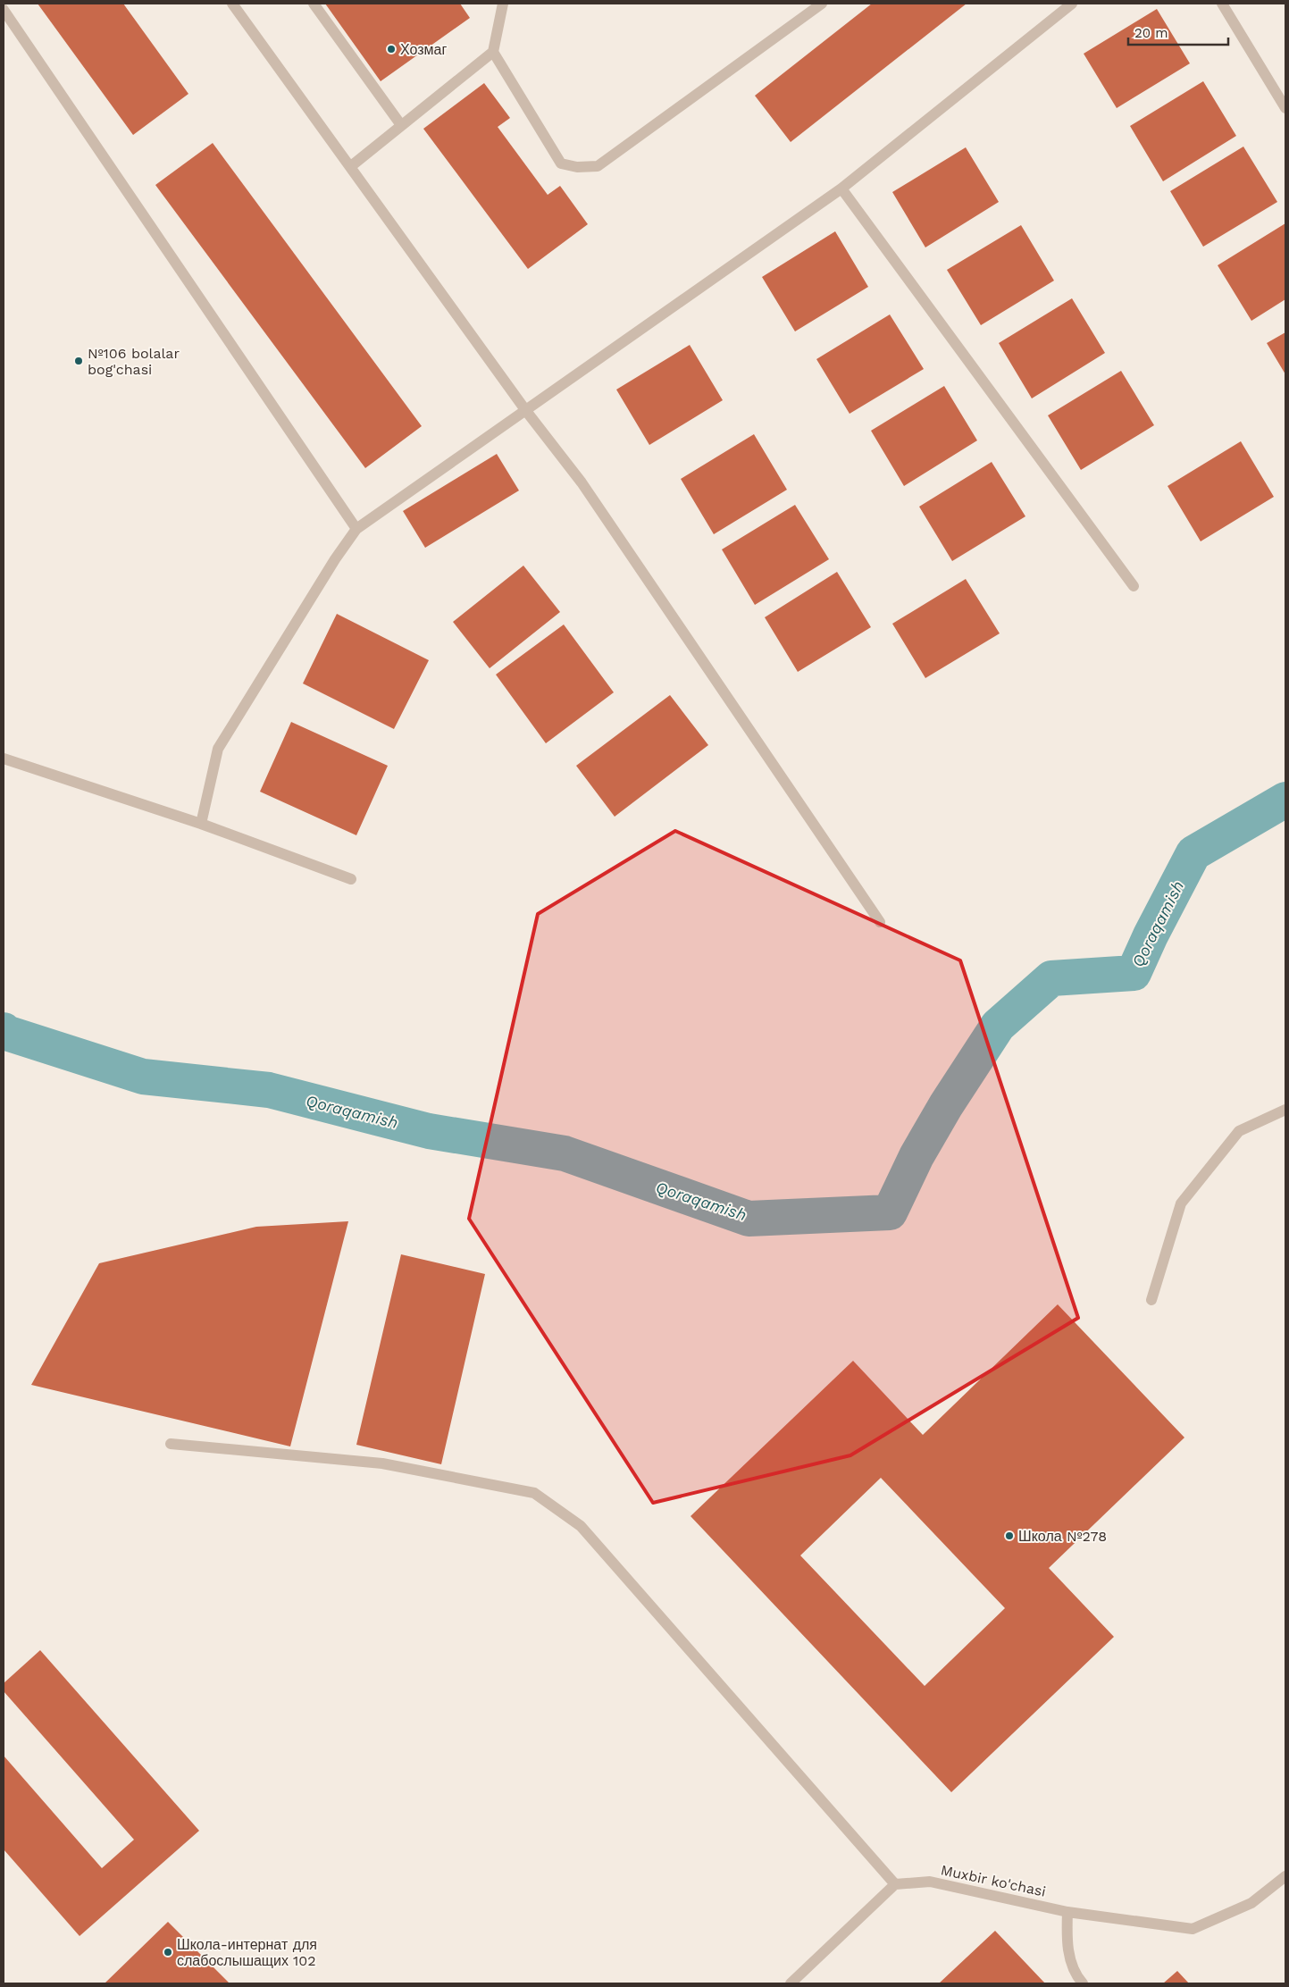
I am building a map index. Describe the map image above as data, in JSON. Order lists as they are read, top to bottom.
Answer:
{
  "streets": {
    "street": ["Muxbir ko'chasi"]
  },
  "water": ["Qoraqamish"],
  "places": [
    "Хозмаг",
    "№106 bolalar bog'chasi",
    "Школа №278",
    "Школа-интернат для слабослышащих 102"
  ],
  "scale_bar": "20 m"
}
